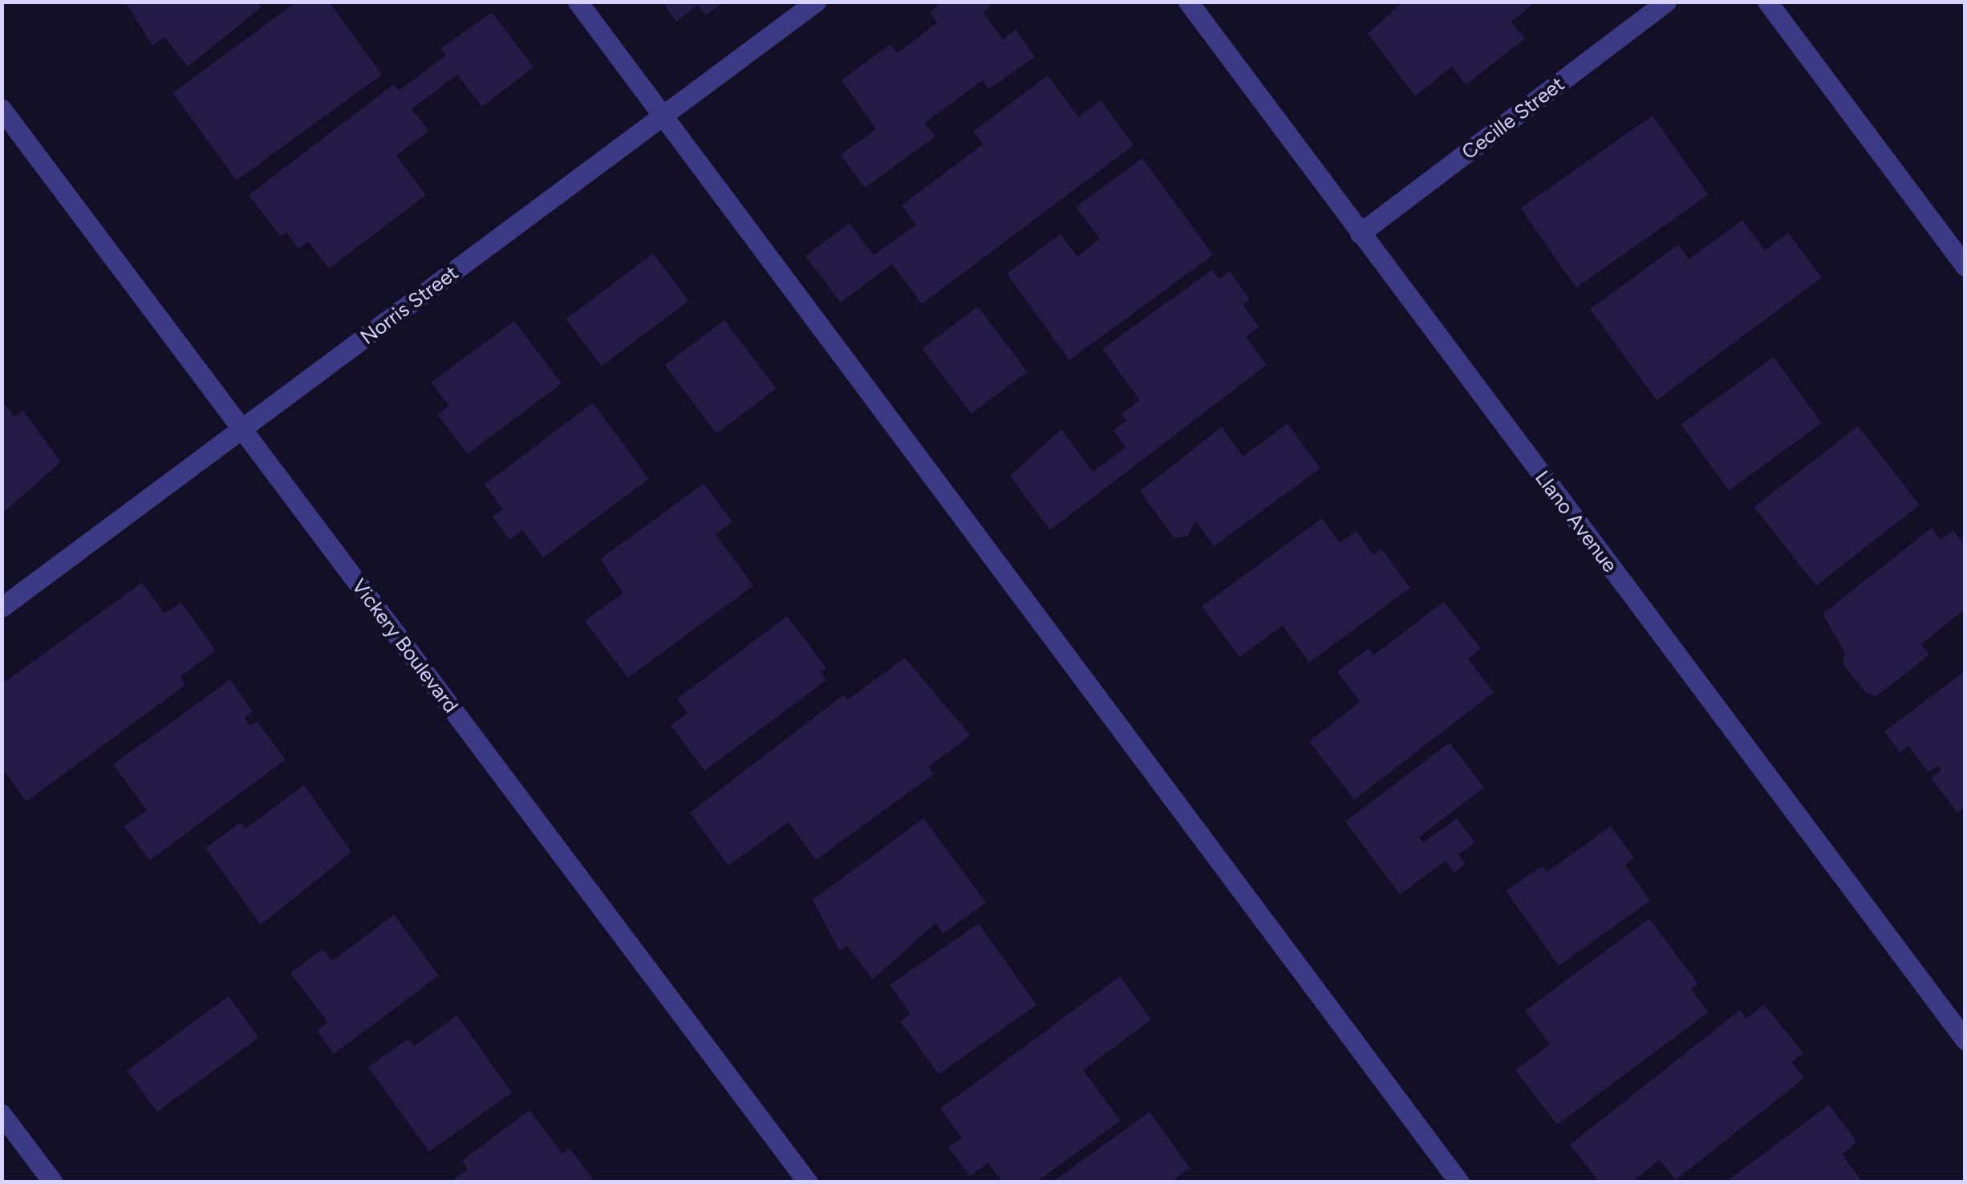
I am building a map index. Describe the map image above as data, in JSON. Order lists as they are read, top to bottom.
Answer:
{
  "streets": {
    "street": [
      "Cecille Street",
      "Norris Street",
      "Llano Avenue",
      "Vickery Boulevard"
    ]
  },
  "crossings": [
    ["Cecille Street", "Llano Avenue"],
    ["Norris Street", "Vickery Boulevard"]
  ]
}
